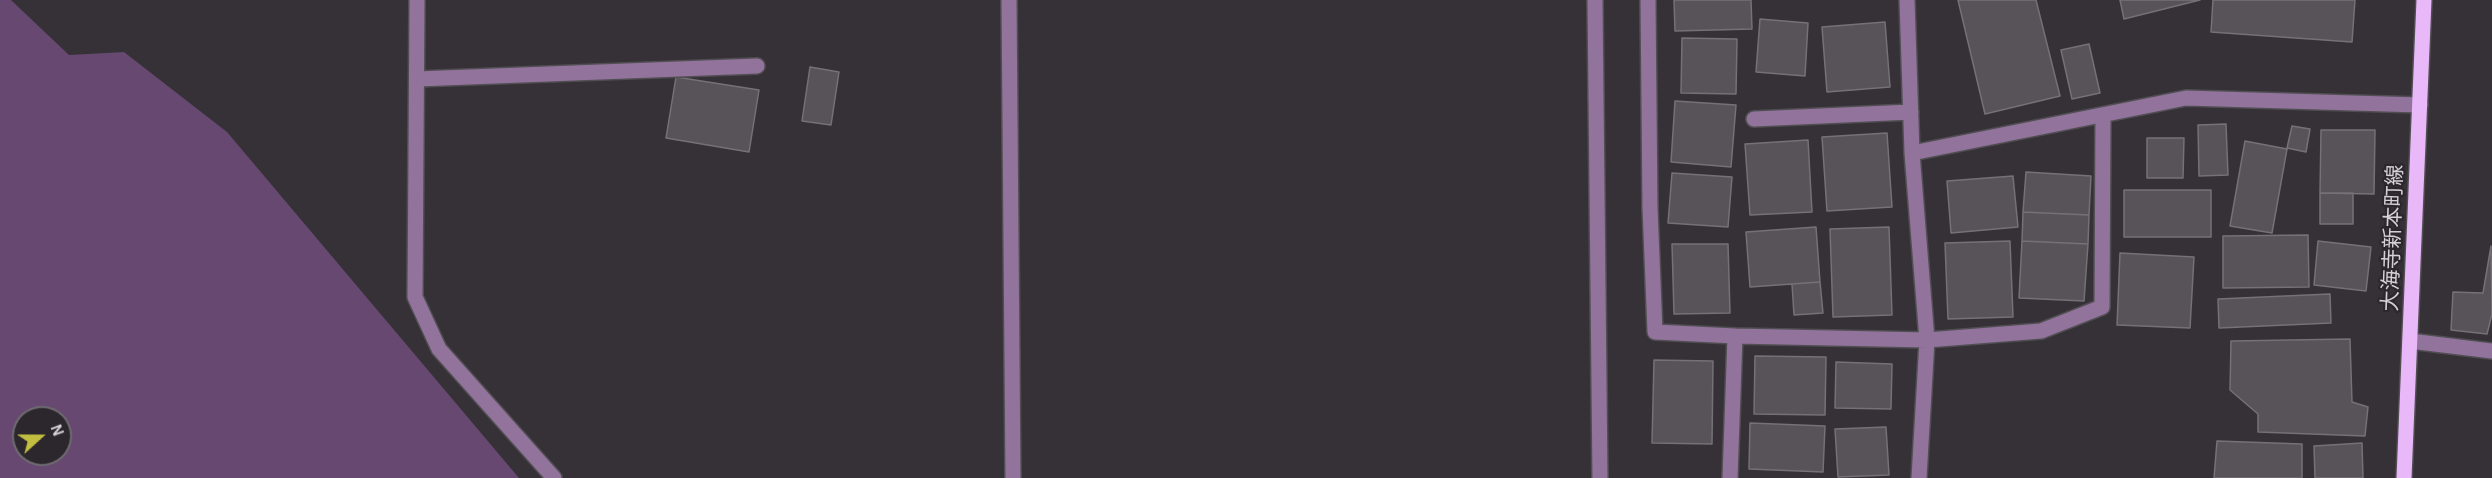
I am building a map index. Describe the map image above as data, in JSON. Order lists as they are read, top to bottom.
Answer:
{
  "streets": {
    "main road": ["大海寺新本町線"]
  },
  "north": "right"
}
